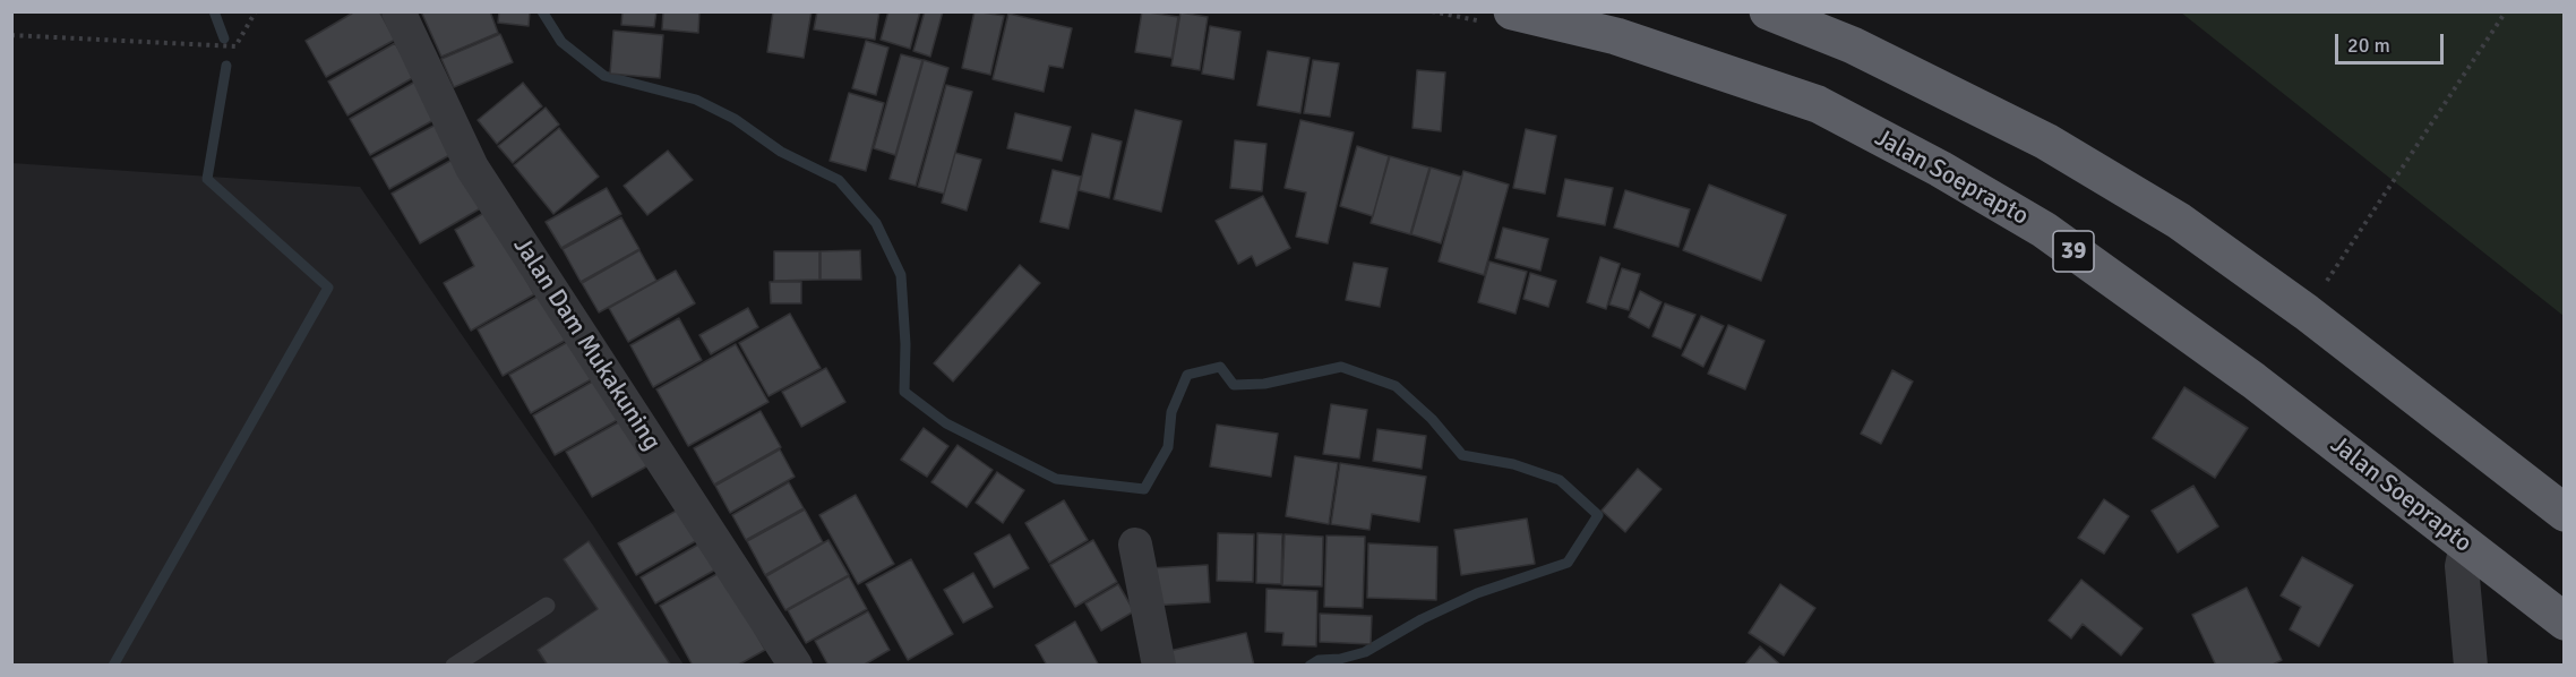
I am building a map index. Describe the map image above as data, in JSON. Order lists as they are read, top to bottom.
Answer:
{
  "streets": {
    "highway": ["Jalan Soeprapto", "39"],
    "street": ["Jalan Dam Mukakuning"]
  },
  "scale_bar": "20 m"
}
